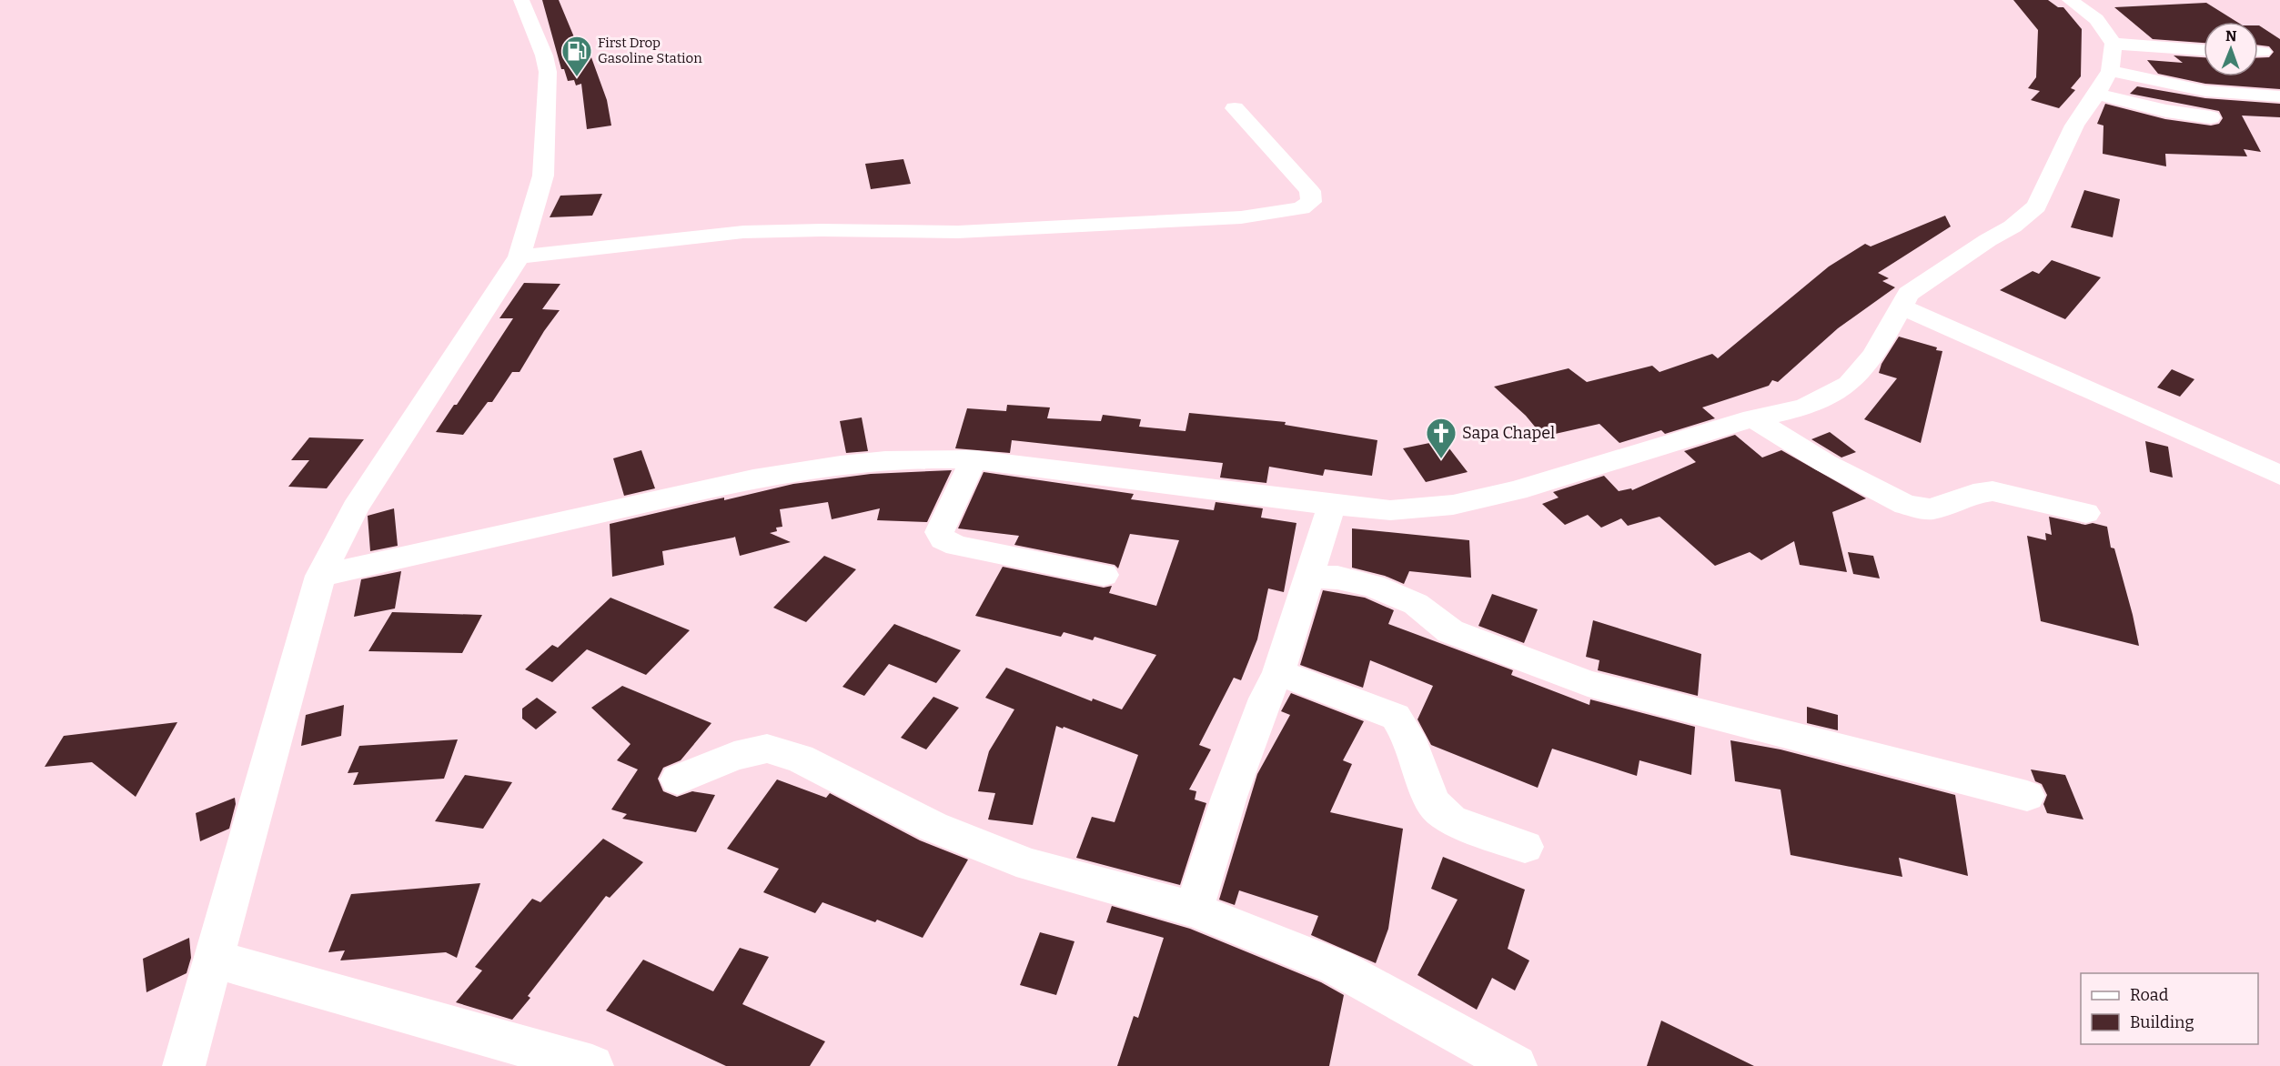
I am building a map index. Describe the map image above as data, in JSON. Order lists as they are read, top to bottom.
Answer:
{
  "places": {
    "fuel station": ["First Drop Gasoline Station"],
    "church": ["Sapa Chapel"]
  },
  "legend": ["Road", "Building"],
  "north": "top"
}
